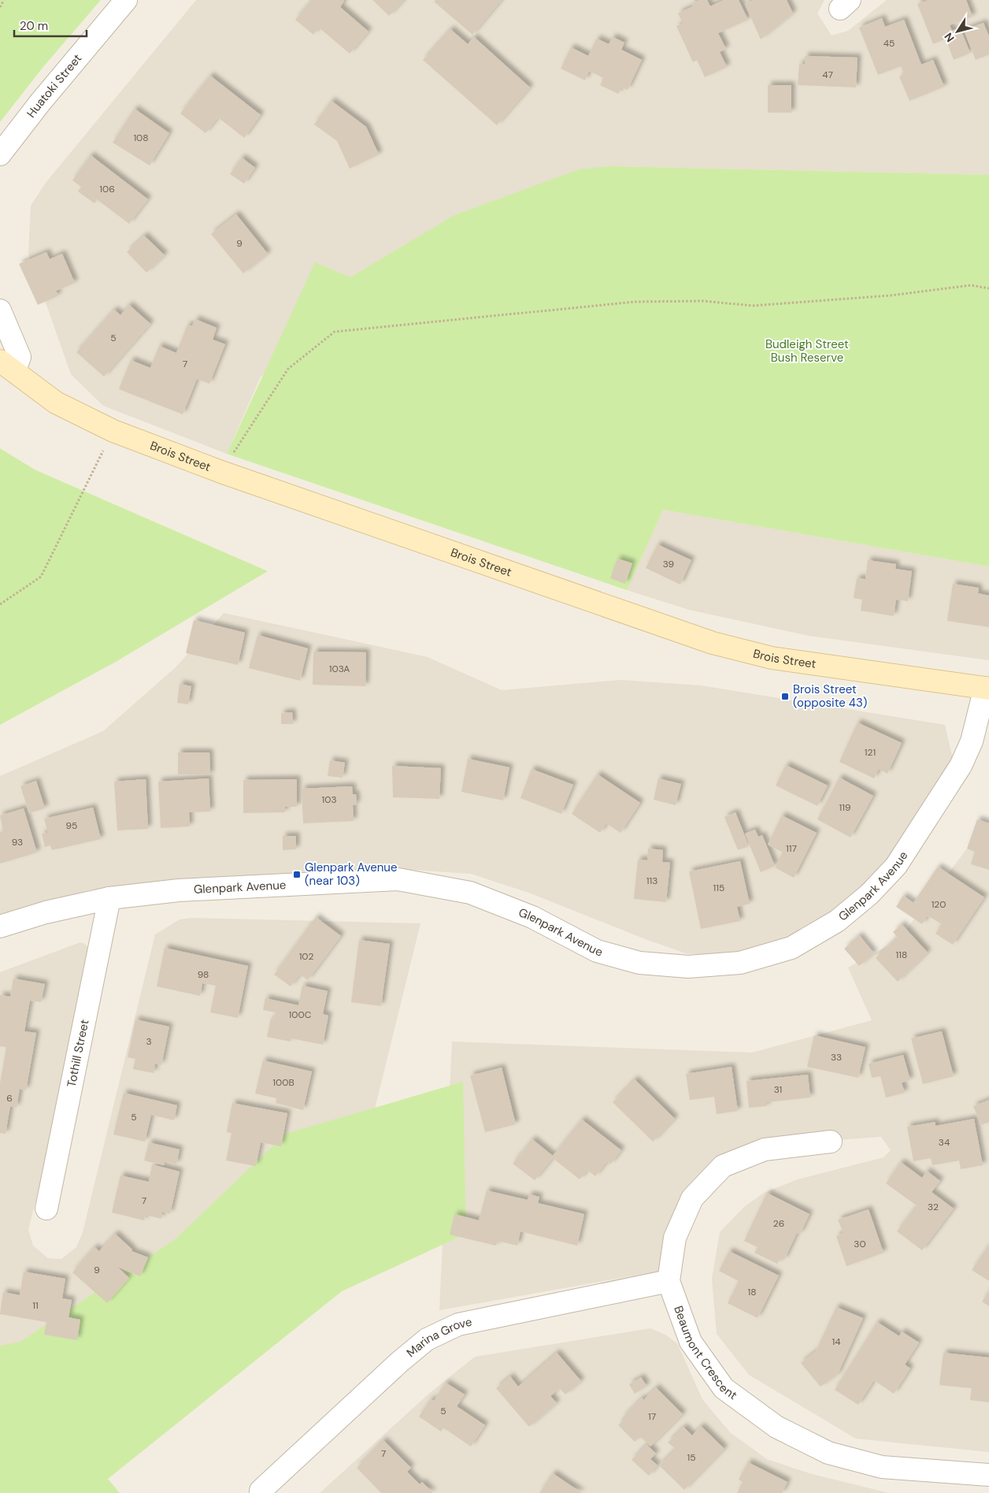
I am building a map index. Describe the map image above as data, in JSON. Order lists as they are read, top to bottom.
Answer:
{
  "streets": {
    "main road": ["Brois Street"],
    "street": [
      "Huatoki Street",
      "Glenpark Avenue",
      "Tothill Street",
      "Marina Grove",
      "Beaumont Crescent"
    ]
  },
  "crossings": [
    ["Brois Street", "Glenpark Avenue"],
    ["Glenpark Avenue", "Tothill Street"],
    ["Marina Grove", "Beaumont Crescent"]
  ],
  "parks": ["Budleigh Street Bush Reserve"],
  "places": {
    "transit": ["Brois Street (opposite 43)", "Glenpark Avenue (near 103)"]
  },
  "house_numbers": [
    "45",
    "47",
    "108",
    "106",
    "9",
    "5",
    "7",
    "39",
    "103A",
    "121",
    "103",
    "119",
    "95",
    "93",
    "117",
    "113",
    "115",
    "120",
    "118",
    "102",
    "98",
    "100C",
    "3",
    "33",
    "100B",
    "31",
    "6",
    "5",
    "34",
    "7",
    "32",
    "26",
    "30",
    "9",
    "18",
    "11",
    "14",
    "5",
    "17",
    "7",
    "15"
  ],
  "scale_bar": "20 m",
  "north": "bottom left"
}
